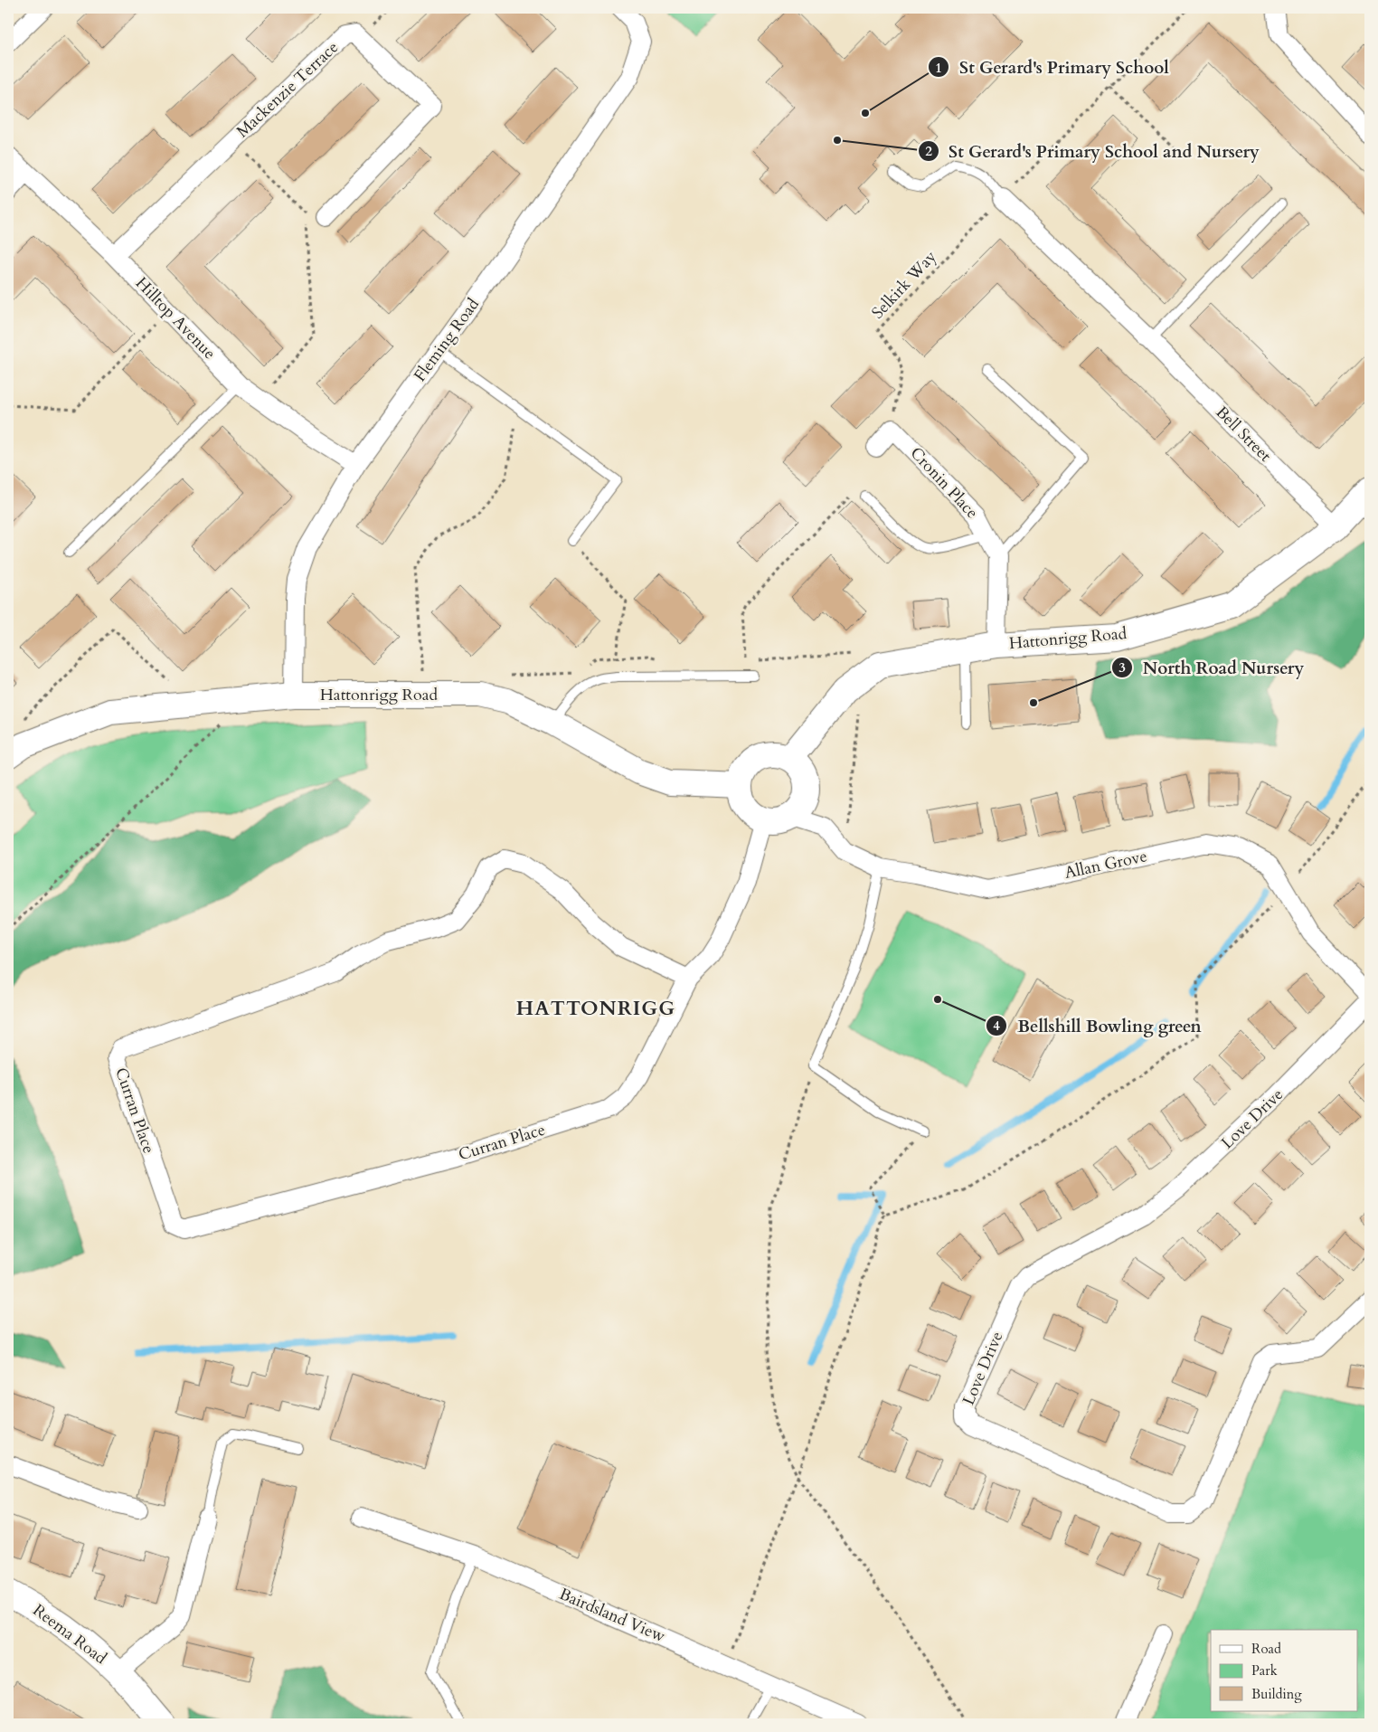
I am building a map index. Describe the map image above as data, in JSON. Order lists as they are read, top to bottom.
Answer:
{
  "streets": {
    "street": [
      "Mackenzie Terrace",
      "Hilltop Avenue",
      "Fleming Road",
      "Bell Street",
      "Cronin Place",
      "Hattonrigg Road",
      "Allan Grove",
      "Curran Place",
      "Love Drive",
      "Bairdsland View",
      "Reema Road"
    ],
    "path": ["Selkirk Way"]
  },
  "crossings": [
    ["Mackenzie Terrace", "Hilltop Avenue"],
    ["Selkirk Way", "Bell Street"],
    ["Selkirk Way", "Cronin Place"],
    ["Hilltop Avenue", "Fleming Road"],
    ["Fleming Road", "Hattonrigg Road"],
    ["Bell Street", "Hattonrigg Road"],
    ["Cronin Place", "Hattonrigg Road"],
    ["Hattonrigg Road", "Allan Grove"],
    ["Hattonrigg Road", "Curran Place"],
    ["Allan Grove", "Curran Place"]
  ],
  "districts": ["HATTONRIGG"],
  "places": [
    "St Gerard's Primary School",
    "St Gerard's Primary School and Nursery",
    "North Road Nursery",
    "Bellshill Bowling green"
  ],
  "legend": ["Road", "Park", "Building"]
}
